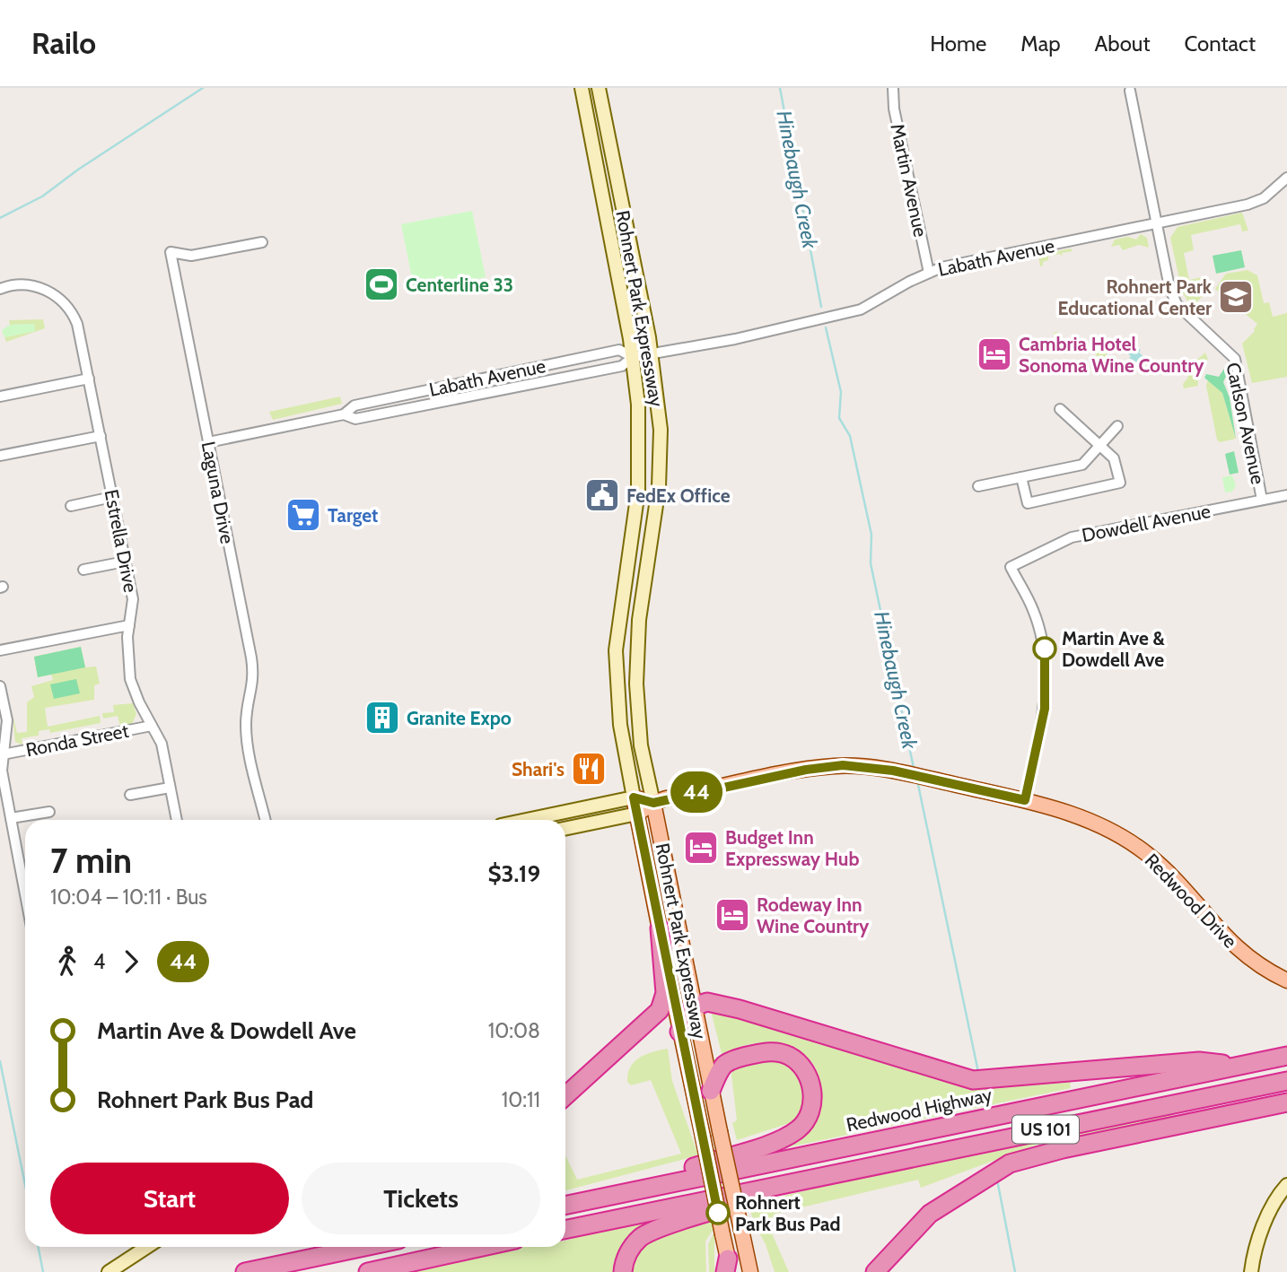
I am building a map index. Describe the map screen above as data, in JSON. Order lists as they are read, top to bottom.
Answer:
{
  "streets": {
    "highway": ["Redwood Highway", "US 101"],
    "main road": ["Rohnert Park Expressway", "Redwood Drive"],
    "street": [
      "Martin Avenue",
      "Labath Avenue",
      "Carlson Avenue",
      "Laguna Drive",
      "Dowdell Avenue",
      "Estrella Drive",
      "Ronda Street"
    ]
  },
  "crossings": [
    ["Martin Avenue", "Labath Avenue"],
    ["Labath Avenue", "Rohnert Park Expressway"],
    ["Labath Avenue", "Carlson Avenue"],
    ["Labath Avenue", "Laguna Drive"],
    ["Rohnert Park Expressway", "Redwood Drive"],
    ["Carlson Avenue", "Dowdell Avenue"],
    ["Dowdell Avenue", "Redwood Drive"],
    ["Estrella Drive", "Ronda Street"]
  ],
  "water": ["Hinebaugh Creek"],
  "places": {
    "sports": ["Centerline 33"],
    "school or university": ["Rohnert Park Educational Center"],
    "hotel": ["Cambria Hotel Sonoma Wine Country", "Budget Inn Expressway Hub", "Rodeway Inn Wine Country"],
    "public building": ["FedEx Office"],
    "supermarket": ["Target"],
    "other": ["Martin Ave & Dowdell Ave", "Rohnert Park Bus Pad"],
    "building": ["Granite Expo"],
    "restaurant": ["Shari's"]
  },
  "lines": ["bus line 44"],
  "page": {
    "header": "Railo",
    "nav": [
      "Home",
      "Map",
      "About",
      "Contact"
    ],
    "on_map": "44",
    "heading": ["7 min", "10:04 – 10:11 · Bus", "$3.19"],
    "legs": ["4", "44"],
    "list": [
      {
        "name": "Martin Ave & Dowdell Ave",
        "value": "10:08"
      },
      {
        "name": "Rohnert Park Bus Pad",
        "value": "10:11"
      }
    ],
    "buttons": ["Start", "Tickets"]
  }
}
